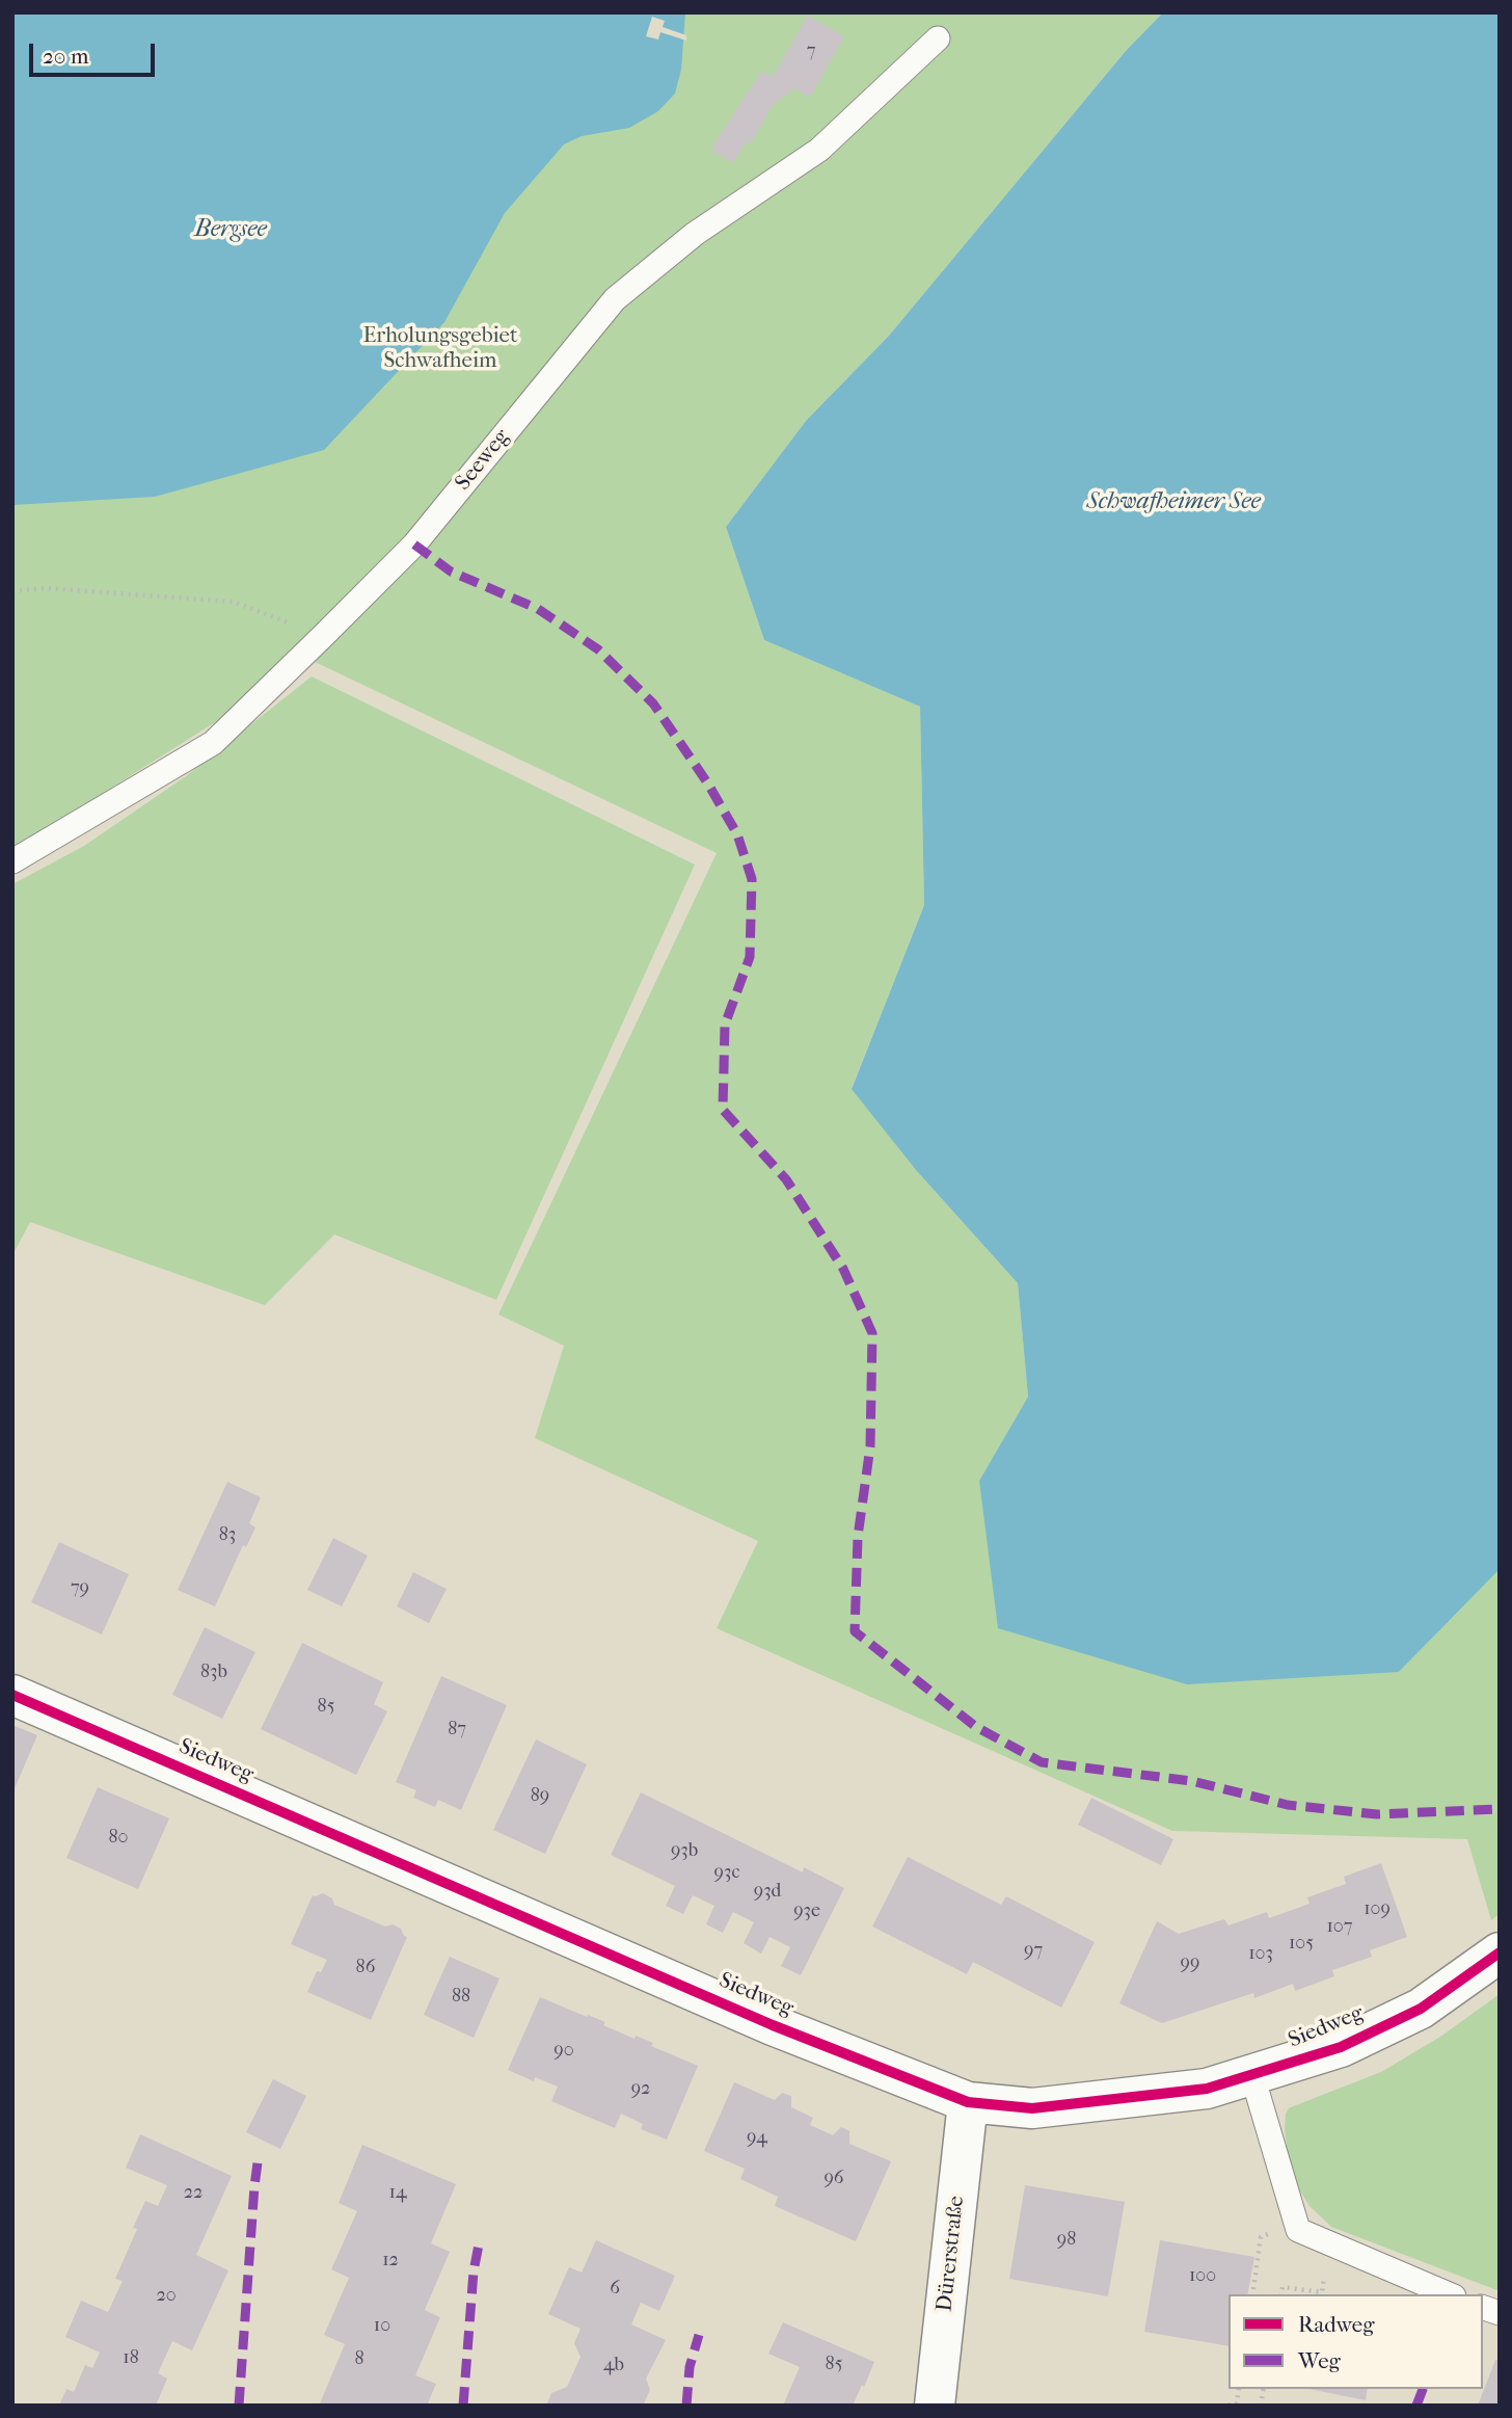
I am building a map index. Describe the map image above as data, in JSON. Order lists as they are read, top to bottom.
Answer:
{
  "streets": {
    "street": ["Siedweg", "Dürerstraße"],
    "lane": ["Seeweg"]
  },
  "crossings": [
    ["Siedweg", "Dürerstraße"]
  ],
  "water": ["Bergsee", "Schwafheimer See"],
  "parks": ["Erholungsgebiet Schwafheim"],
  "house_numbers": [
    "7",
    "83",
    "79",
    "83b",
    "85",
    "87",
    "89",
    "80",
    "93b",
    "93c",
    "93d",
    "109",
    "93e",
    "107",
    "105",
    "97",
    "103",
    "99",
    "86",
    "88",
    "90",
    "92",
    "94",
    "96",
    "22",
    "14",
    "98",
    "12",
    "100",
    "6",
    "20",
    "10",
    "18",
    "8",
    "85",
    "4b"
  ],
  "legend": ["Radweg", "Weg"],
  "scale_bar": "20 m"
}
